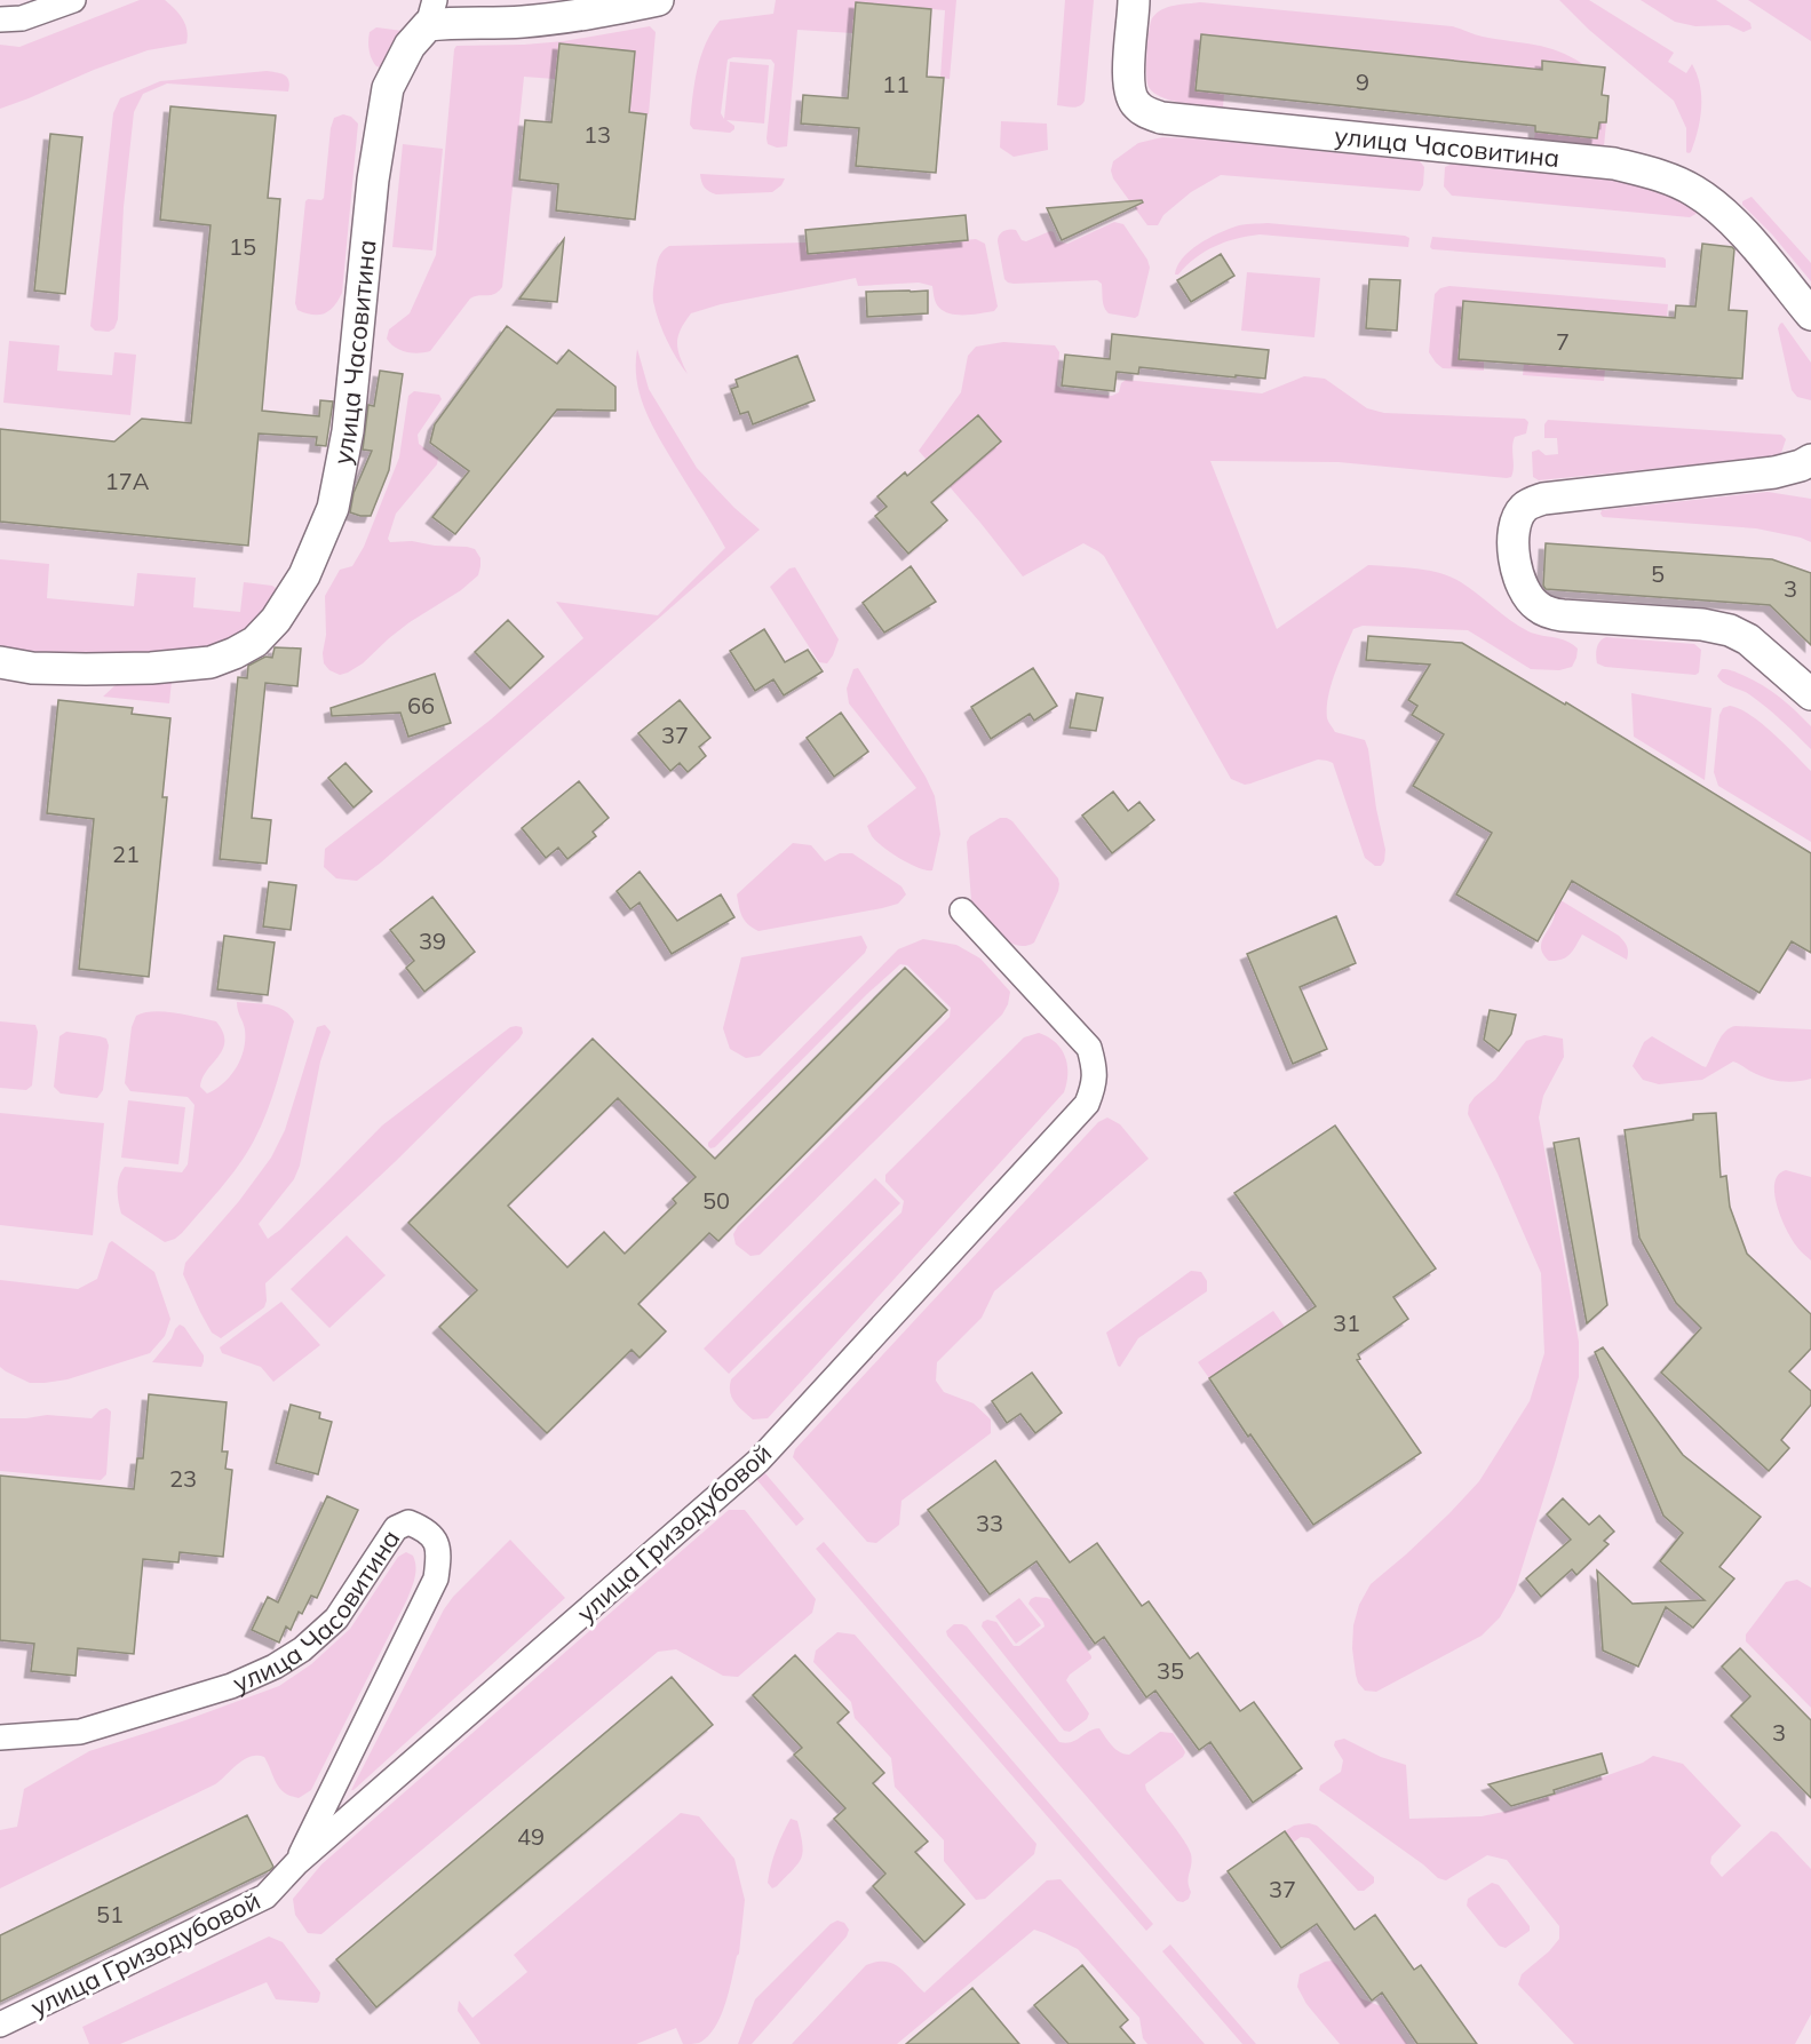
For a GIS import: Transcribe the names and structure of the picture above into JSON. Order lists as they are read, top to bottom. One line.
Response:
{"streets":{"street":["улица Часовитина","улица Гризодубовой"]},"crossings":[["улица Часовитина","улица Гризодубовой"]],"house_numbers":["9","11","13","15","7","17А","5","3","66","37","21","39","50","31","23","33","35","3","49","37","51"]}
